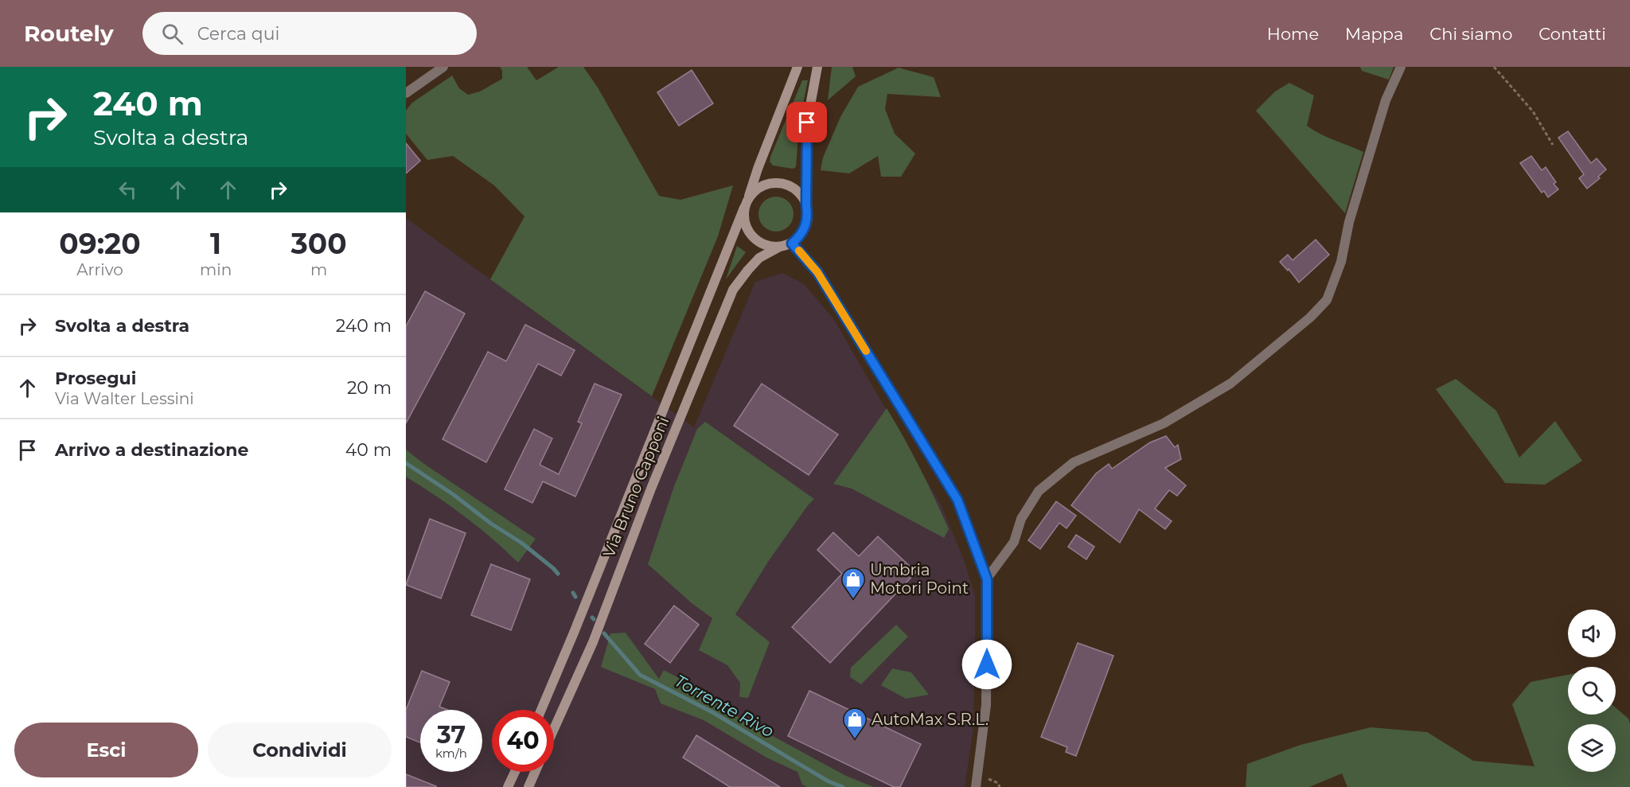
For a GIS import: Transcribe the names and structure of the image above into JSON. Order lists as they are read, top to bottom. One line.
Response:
{"streets":{"main road":["Via Bruno Capponi"]},"water":["Torrente Rivo"],"places":{"shop":["Umbria Motori Point","AutoMax S.R.L."]},"page":{"header":"Routely","search":"Cerca qui","nav":["Home","Mappa","Chi siamo","Contatti"],"turn":["240 m","Svolta a destra"],"eta":["09:20","Arrivo","1","min","300","m"],"list":[{"name":"Svolta a destra","value":"240 m"},{"name":"Prosegui","note":"Via Walter Lessini","value":"20 m"},{"name":"Arrivo a destinazione","value":"40 m"}],"speed":"37 km/h","limit":"40","buttons":["Esci","Condividi"]}}
